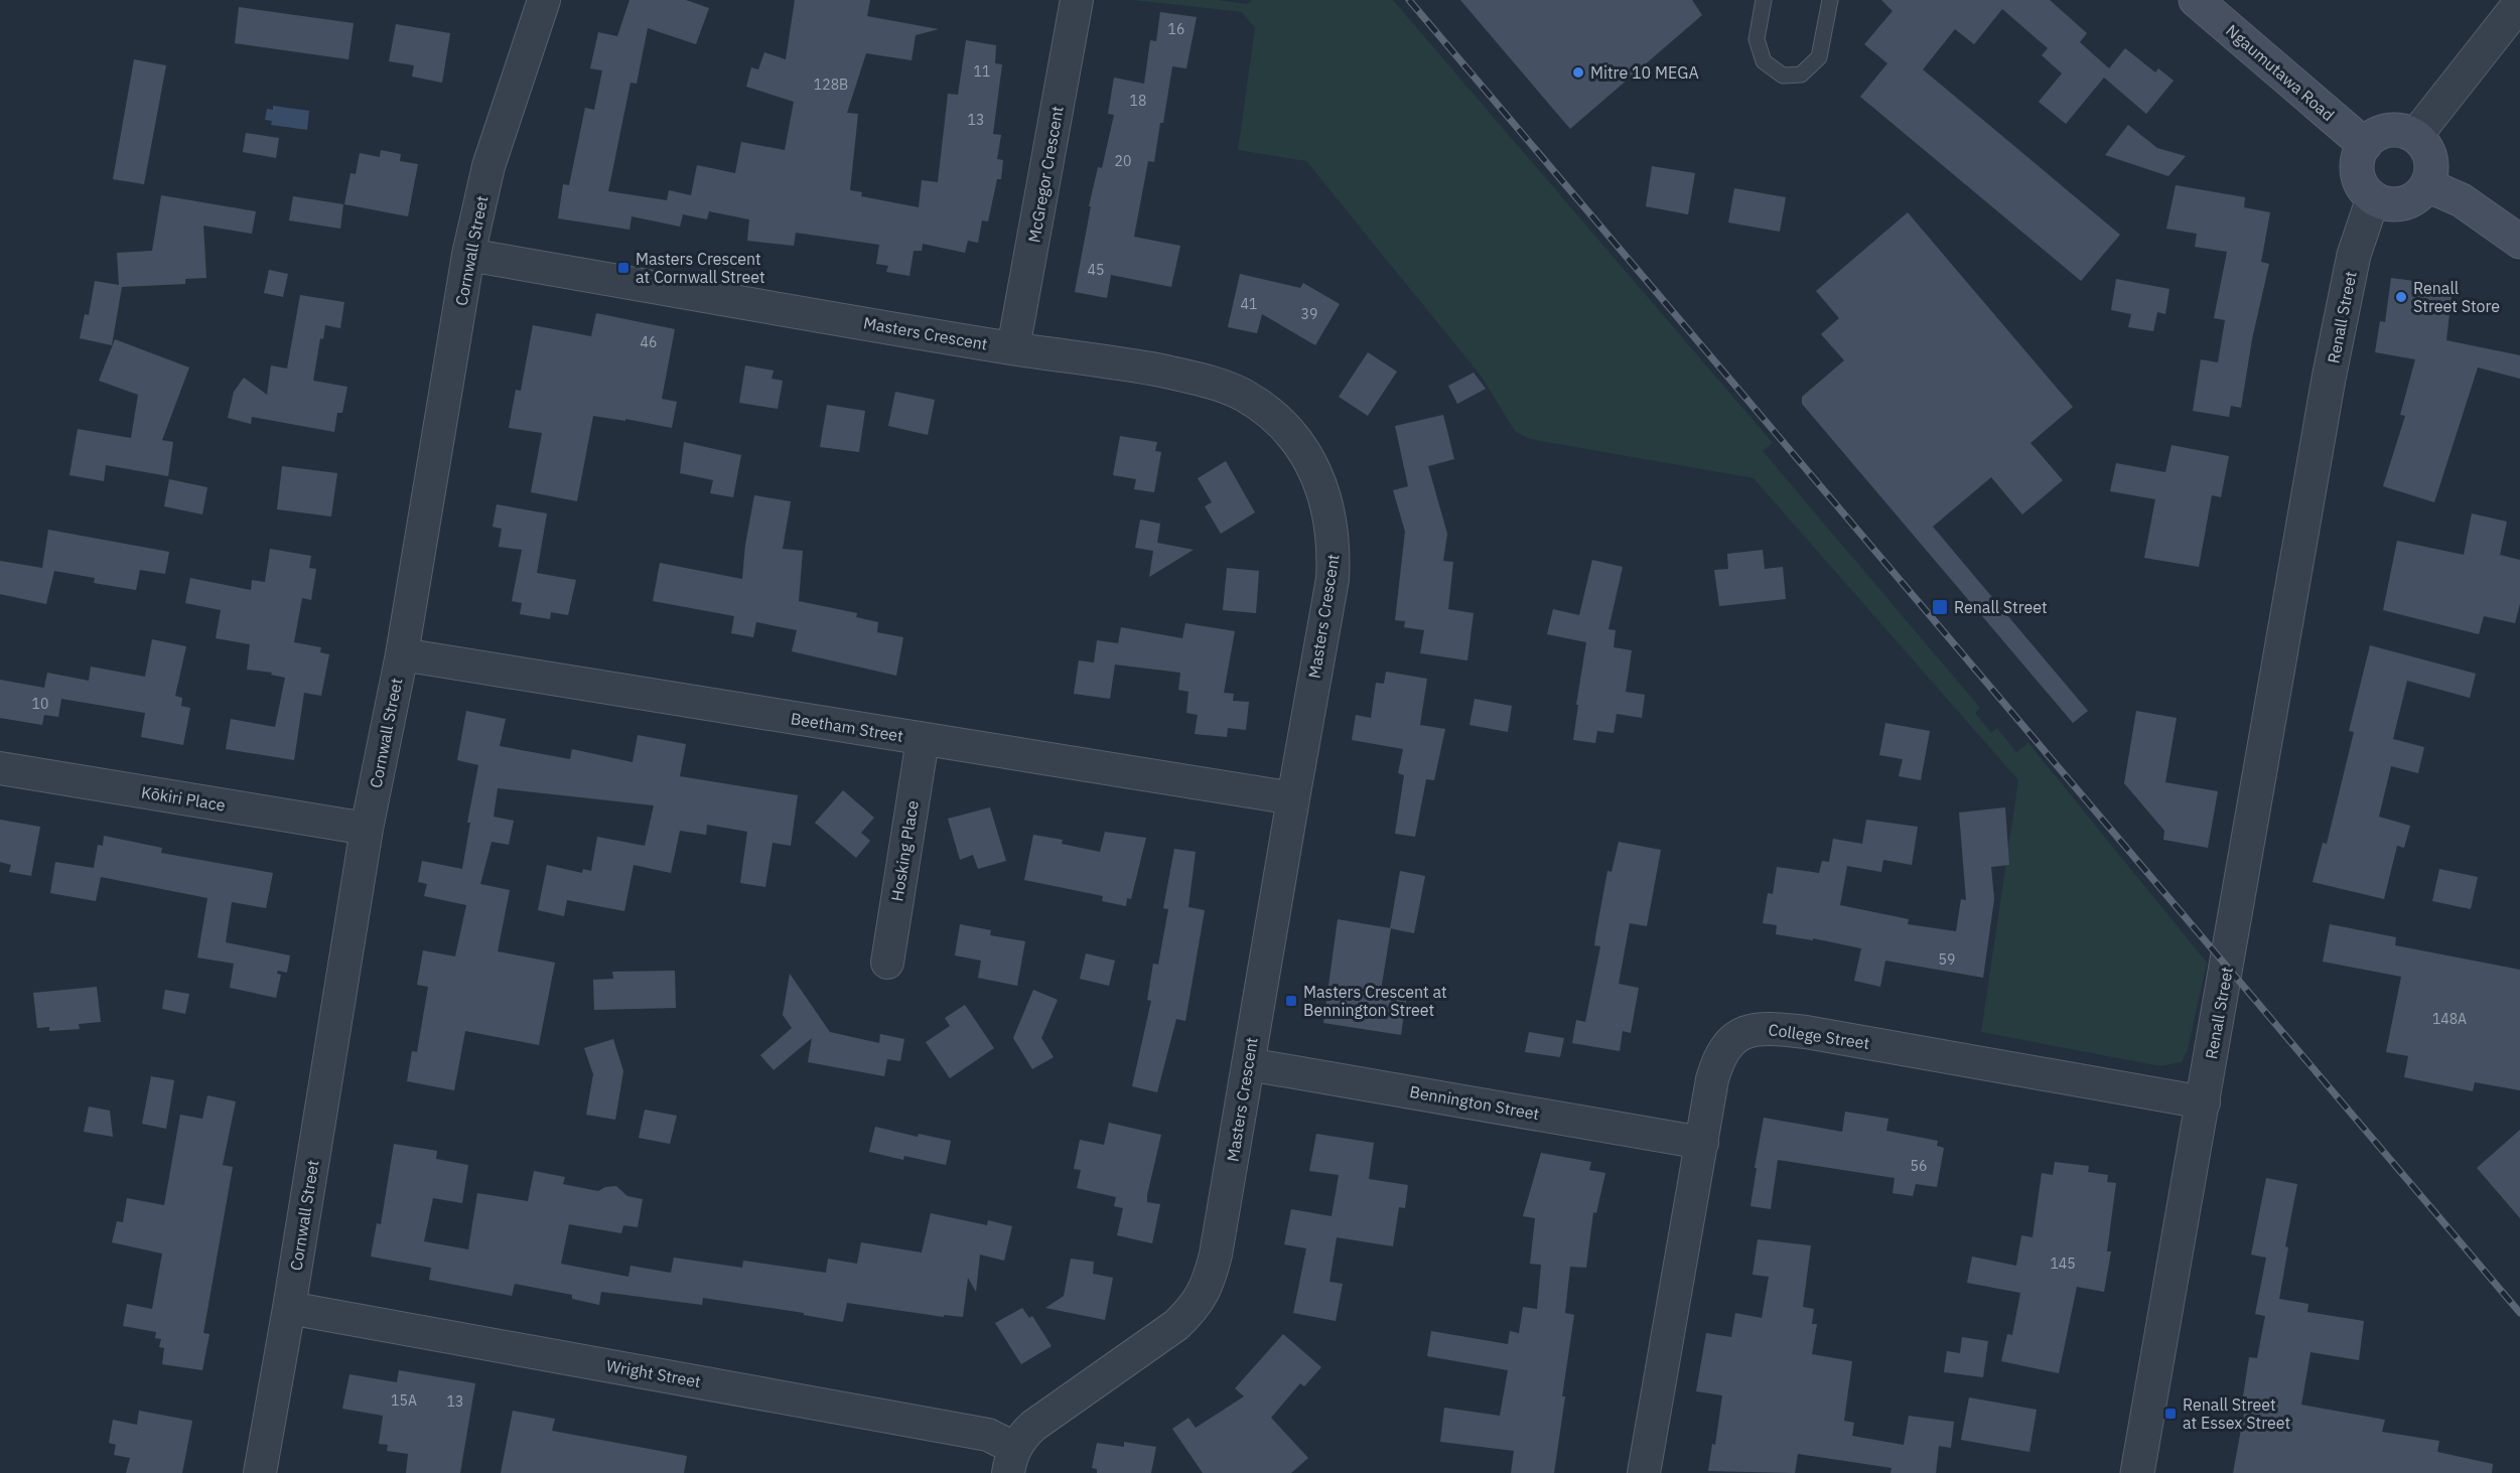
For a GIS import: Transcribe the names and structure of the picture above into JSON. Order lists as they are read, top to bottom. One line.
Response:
{"streets":{"main road":["Ngaumutawa Road"],"street":["McGregor Crescent","Cornwall Street","Renall Street","Masters Crescent","Beetham Street","Kōkiri Place","Hosking Place","College Street","Bennington Street","Wright Street"]},"crossings":[["Ngaumutawa Road","Renall Street"],["McGregor Crescent","Masters Crescent"],["Cornwall Street","Masters Crescent"],["Cornwall Street","Beetham Street"],["Cornwall Street","Kōkiri Place"],["Cornwall Street","Wright Street"],["Renall Street","College Street"],["Masters Crescent","Beetham Street"],["Masters Crescent","Bennington Street"],["Masters Crescent","Wright Street"],["Beetham Street","Hosking Place"],["College Street","Bennington Street"]],"places":{"other":["Mitre 10 MEGA","Renall Street Store"],"transit":["Masters Crescent at Cornwall Street","Renall Street","Masters Crescent at Bennington Street","Renall Street at Essex Street"]},"house_numbers":["16","11","128B","18","13","20","45","41","39","46","10","59","148A","56","145","15A","13"]}
